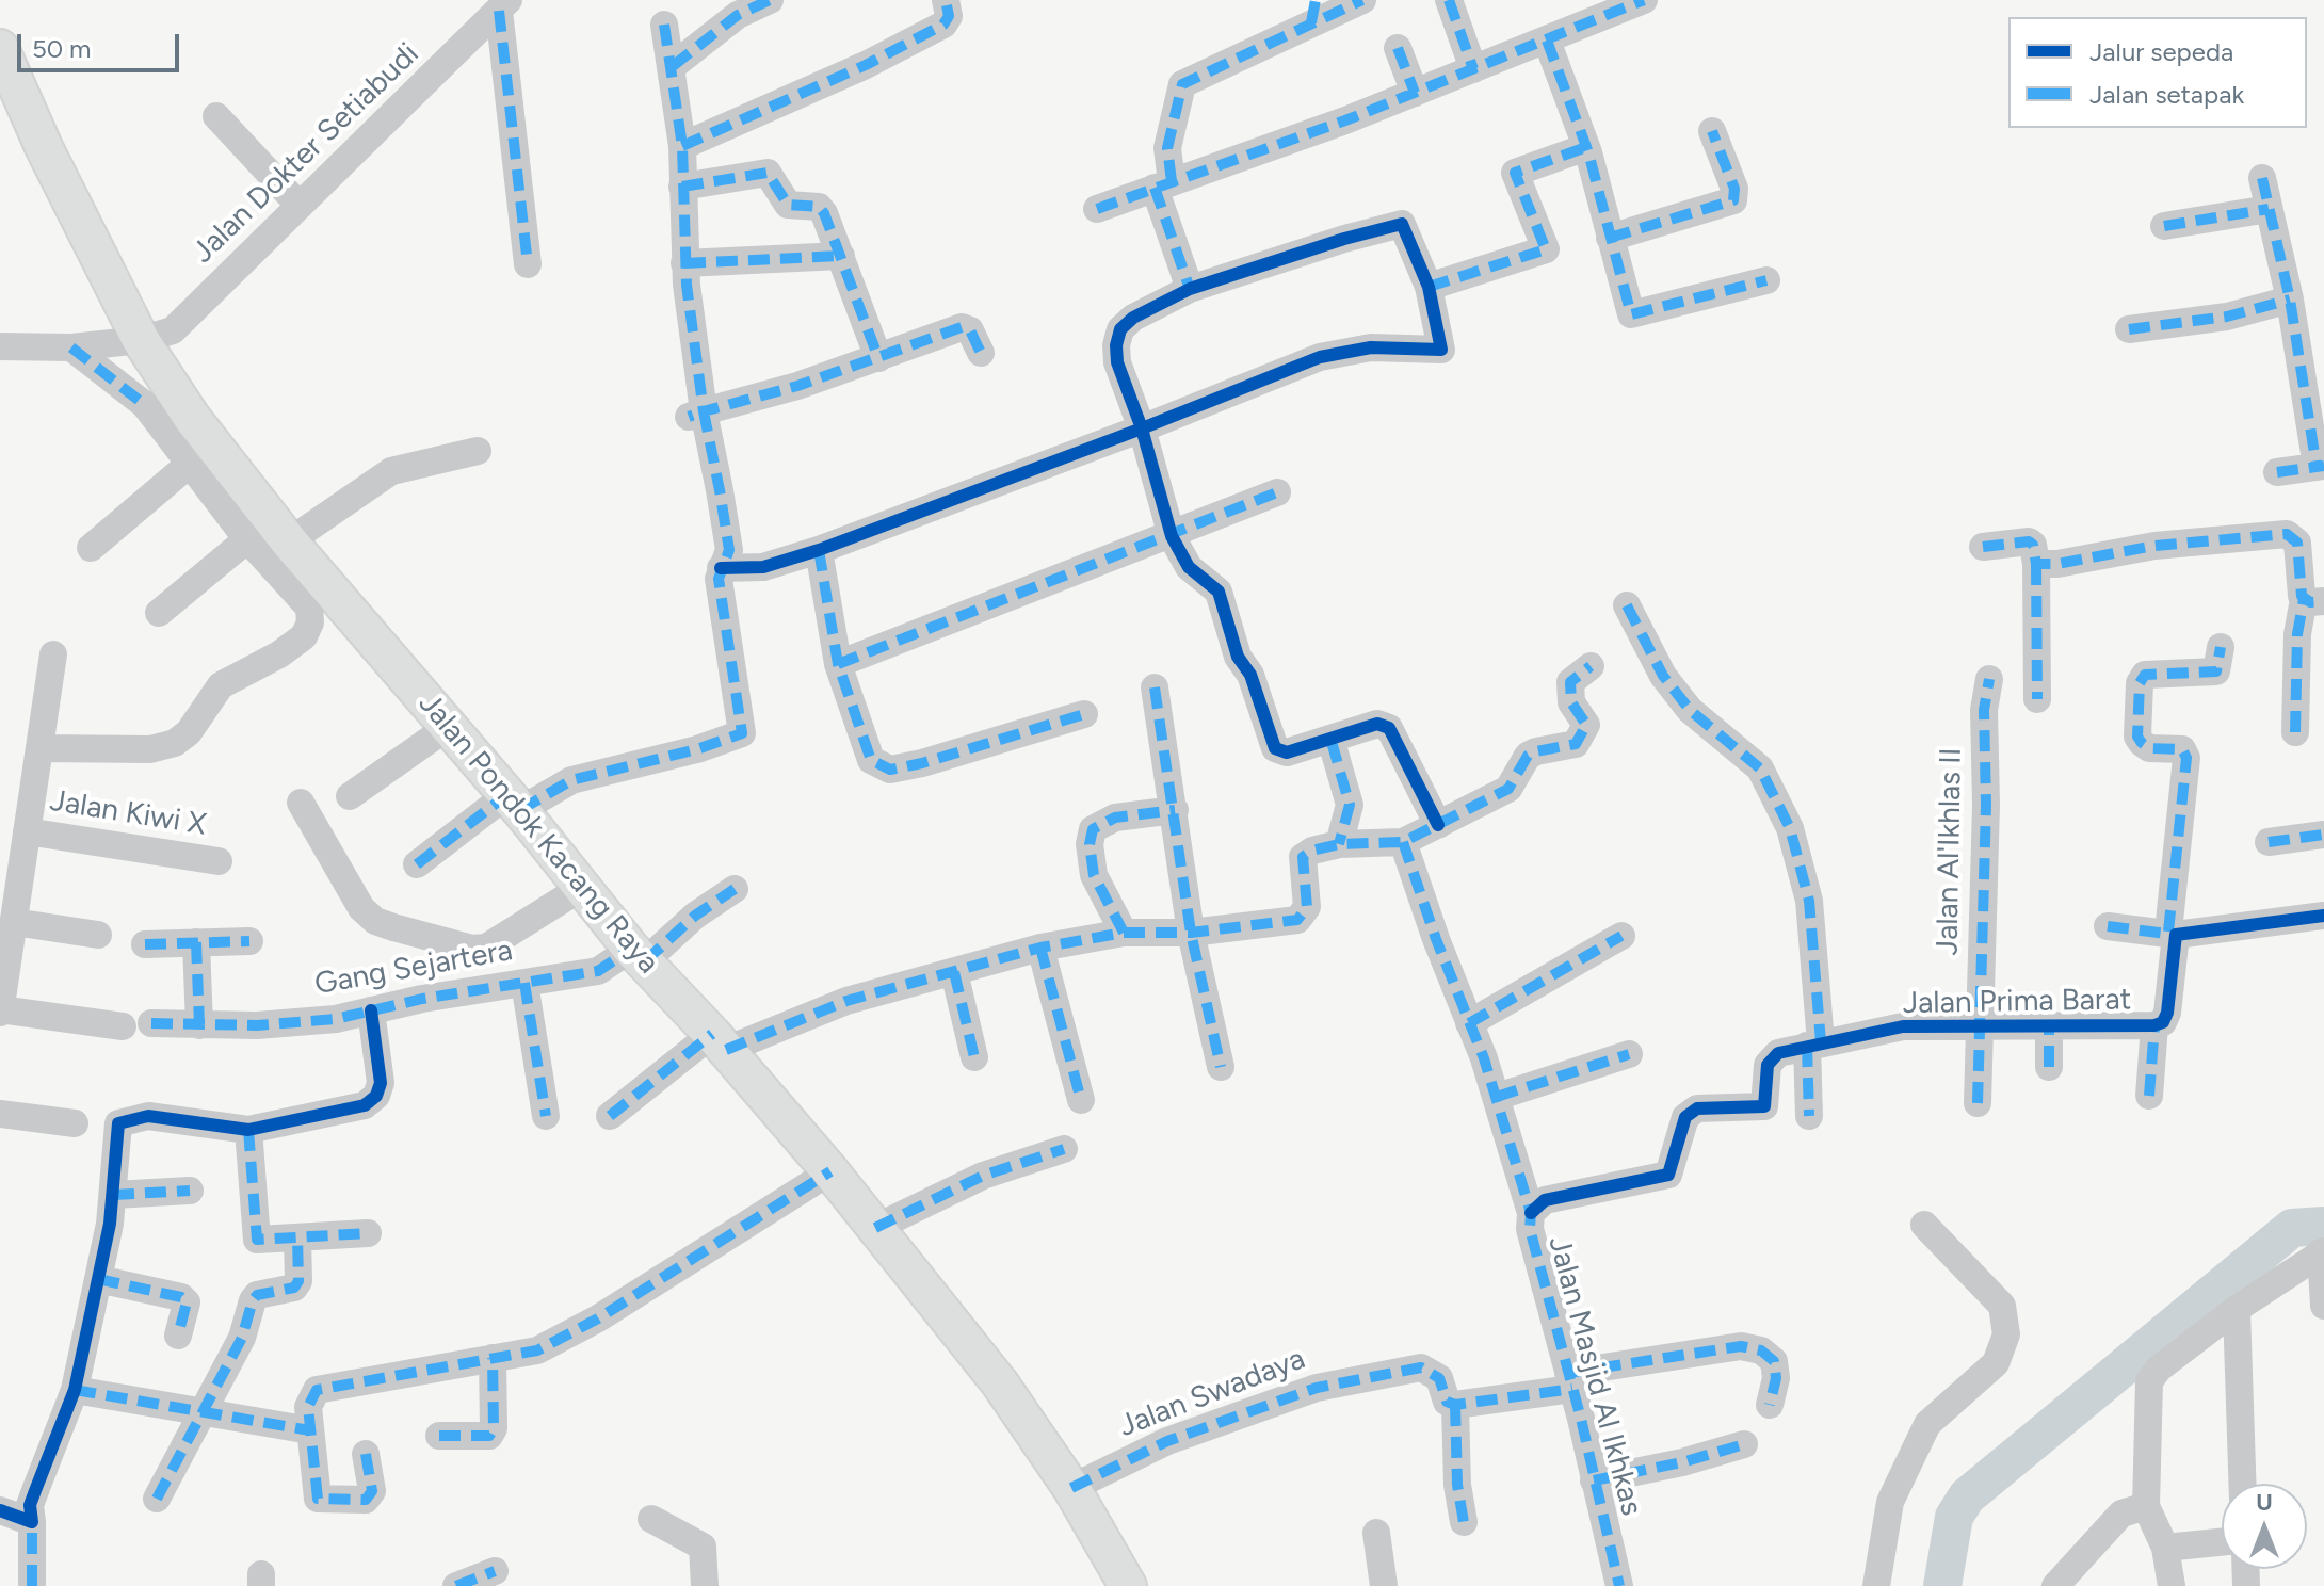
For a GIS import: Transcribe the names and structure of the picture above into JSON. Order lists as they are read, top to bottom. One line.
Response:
{"streets":{"main road":["Jalan Pondok Kacang Raya"],"street":["Jalan Dokter Setiabudi","Jalan Kiwi X","Jalan Al'Ikhlas II","Gang Sejartera","Jalan Prima Barat","Jalan Masjid Al Ikhkas","Jalan Swadaya"]},"crossings":[["Jalan Dokter Setiabudi","Jalan Pondok Kacang Raya"],["Jalan Pondok Kacang Raya","Gang Sejartera"],["Jalan Pondok Kacang Raya","Jalan Swadaya"],["Jalan Al'Ikhlas II","Jalan Prima Barat"],["Jalan Prima Barat","Jalan Masjid Al Ikhkas"]],"legend":["Jalur sepeda","Jalan setapak"],"scale_bar":"50 m","north":"top"}
